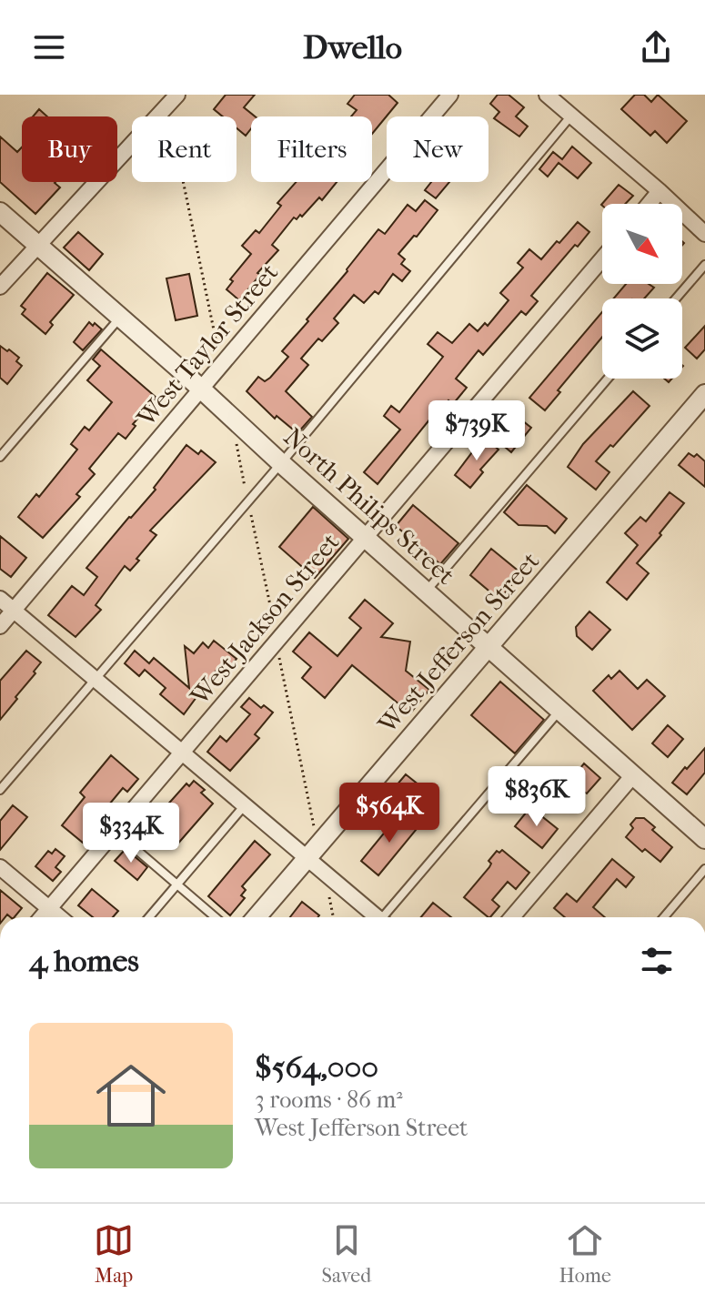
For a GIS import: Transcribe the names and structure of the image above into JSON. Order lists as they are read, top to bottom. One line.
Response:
{"streets":{"street":["West Taylor Street","North Philips Street","West Jackson Street","West Jefferson Street"]},"crossings":[["West Taylor Street","North Philips Street"],["North Philips Street","West Jackson Street"],["North Philips Street","West Jefferson Street"]],"north":"bottom right","page":{"header":"Dwello","chip":["Buy","Rent","Filters","New"],"price":["$739K","$836K","$564K","$334K"],"heading":"4 homes","list":[{"name":"$564,000","note":"3 rooms · 86 m² · West Jefferson Street"}],"tabs":["Map","Saved","Home"]}}
